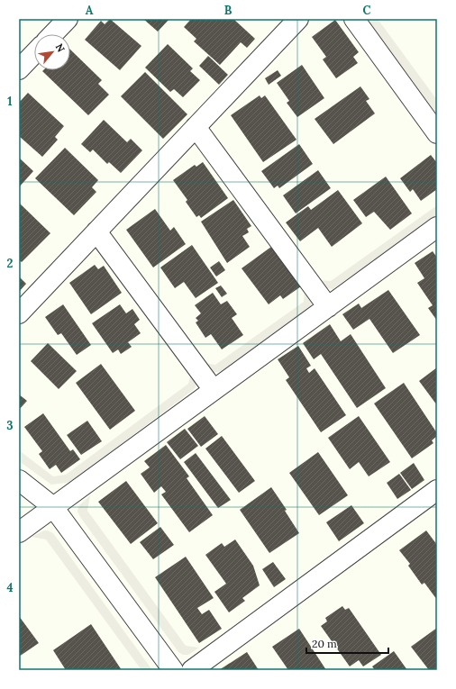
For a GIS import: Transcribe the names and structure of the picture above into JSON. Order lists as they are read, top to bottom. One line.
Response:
{"scale_bar":"20 m","north":"top right","grid":{"columns":["A","B","C"],"rows":["1","2","3","4"]}}
